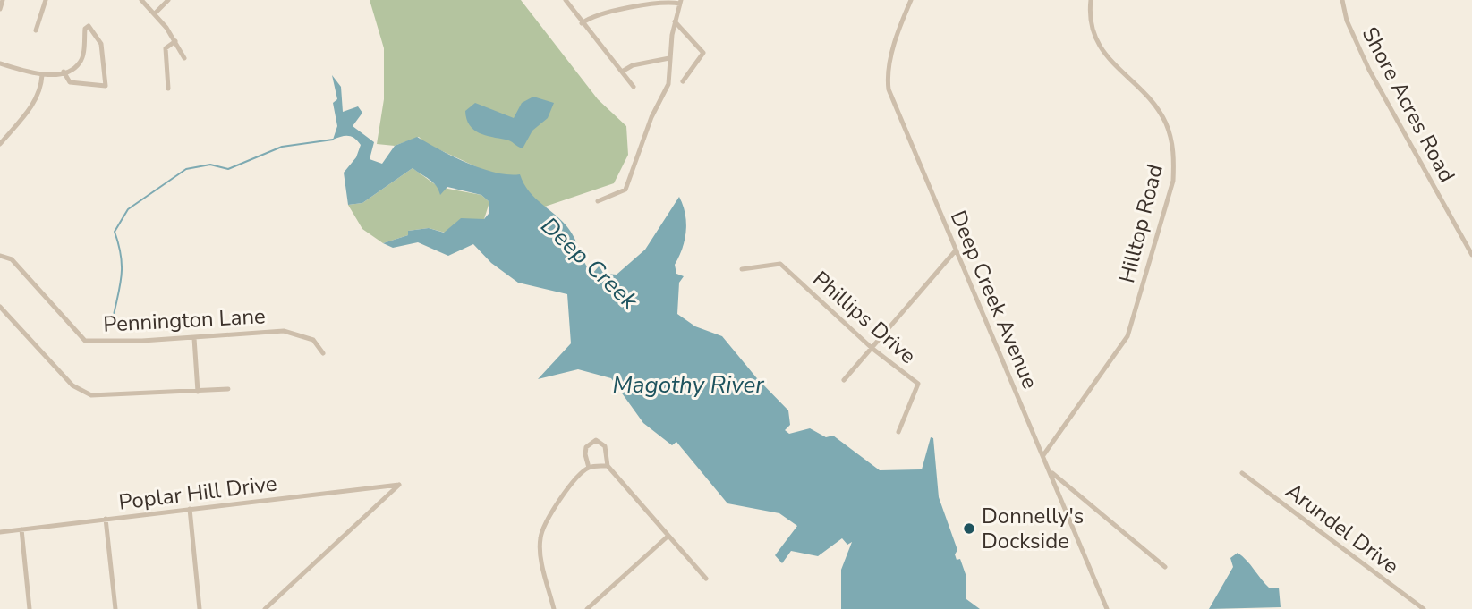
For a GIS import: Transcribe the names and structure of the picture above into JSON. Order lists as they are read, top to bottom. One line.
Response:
{"streets":{"street":["Shore Acres Road","Hilltop Road","Deep Creek Avenue","Phillips Drive","Pennington Lane","Poplar Hill Drive","Arundel Drive"]},"crossings":[["Hilltop Road","Deep Creek Avenue"]],"water":["Deep Creek","Magothy River"],"places":["Donnelly's Dockside"]}
